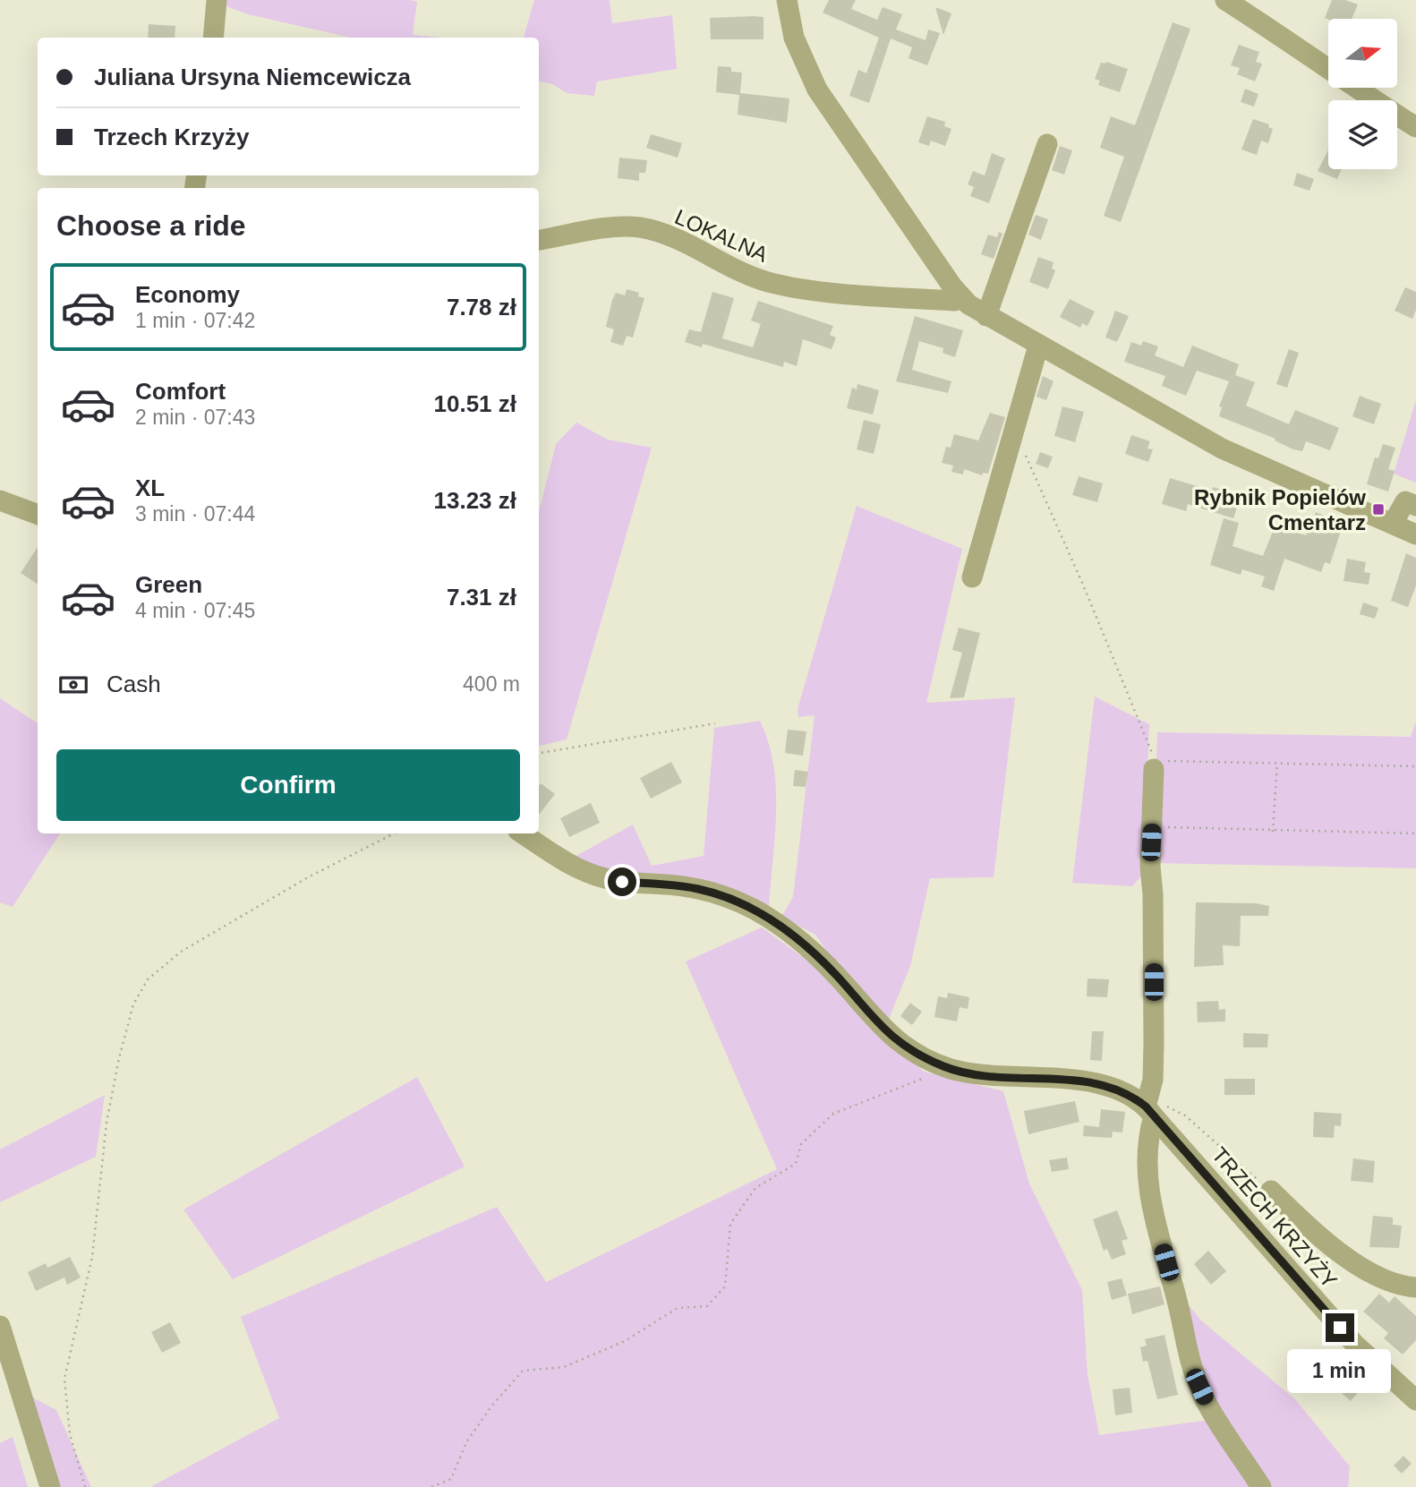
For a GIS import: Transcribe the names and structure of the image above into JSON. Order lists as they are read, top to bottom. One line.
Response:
{"streets":{"street":["LOKALNA","TRZECH KRZYŻY"]},"places":{"transit":["Rybnik Popielów Cmentarz"]},"north":"right","page":{"banner":["Juliana Ursyna Niemcewicza","Trzech Krzyży"],"heading":"Choose a ride","list":[{"name":"Economy","note":"1 min · 07:42","value":"7.78 zł"},{"name":"Comfort","note":"2 min · 07:43","value":"10.51 zł"},{"name":"XL","note":"3 min · 07:44","value":"13.23 zł"},{"name":"Green","note":"4 min · 07:45","value":"7.31 zł"}],"pay":["Cash","400 m"],"buttons":"Confirm","bubble":"1 min"}}
